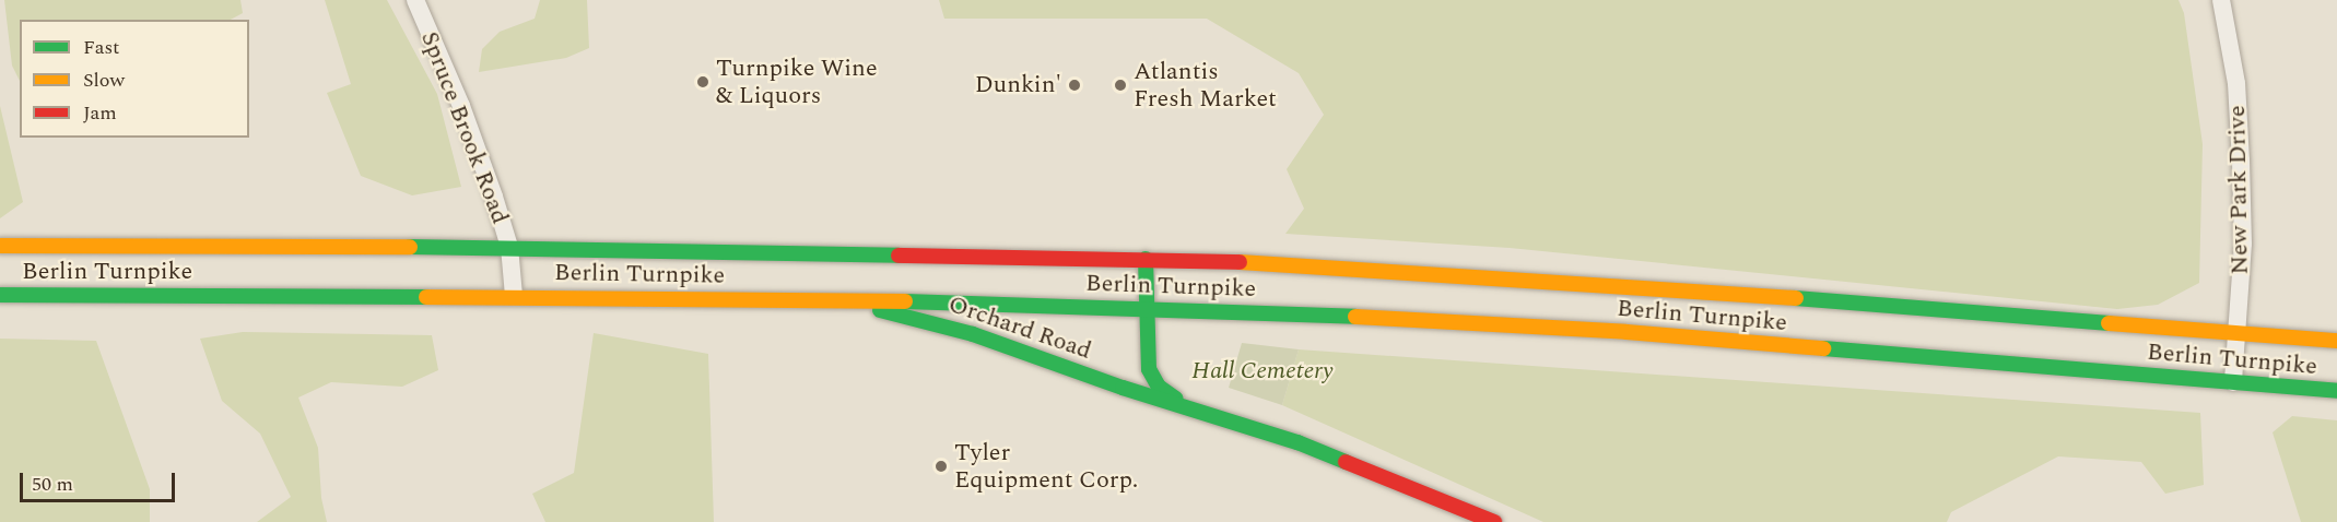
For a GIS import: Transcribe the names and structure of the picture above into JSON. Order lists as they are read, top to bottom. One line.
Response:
{"streets":{"main road":["Berlin Turnpike","Orchard Road"],"street":["Spruce Brook Road","New Park Drive"]},"crossings":[["Spruce Brook Road","Berlin Turnpike"],["New Park Drive","Berlin Turnpike"],["Berlin Turnpike","Orchard Road"]],"parks":["Hall Cemetery"],"places":["Turnpike Wine & Liquors","Dunkin'","Atlantis Fresh Market","Tyler Equipment Corp."],"legend":["Fast","Slow","Jam"],"scale_bar":"50 m"}
